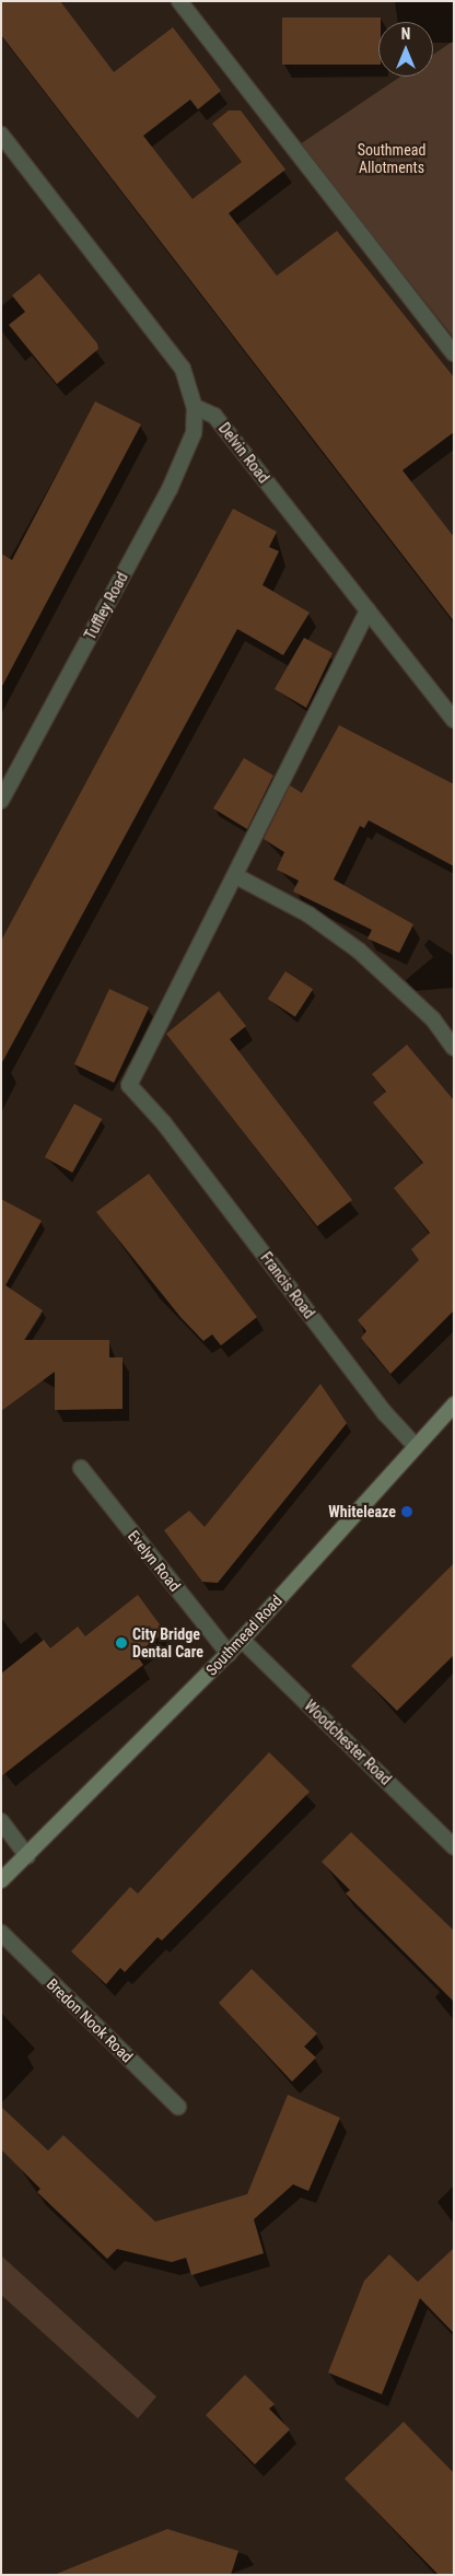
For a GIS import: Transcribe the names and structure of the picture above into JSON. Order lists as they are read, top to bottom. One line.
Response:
{"streets":{"main road":["Southmead Road"],"street":["Delvin Road","Tuffley Road","Francis Road","Evelyn Road","Woodchester Road","Bredon Nook Road"]},"crossings":[["Delvin Road","Tuffley Road"],["Francis Road","Southmead Road"],["Evelyn Road","Southmead Road"],["Southmead Road","Woodchester Road"]],"parks":["Southmead Allotments"],"places":["Whiteleaze","City Bridge Dental Care"],"north":"top"}
